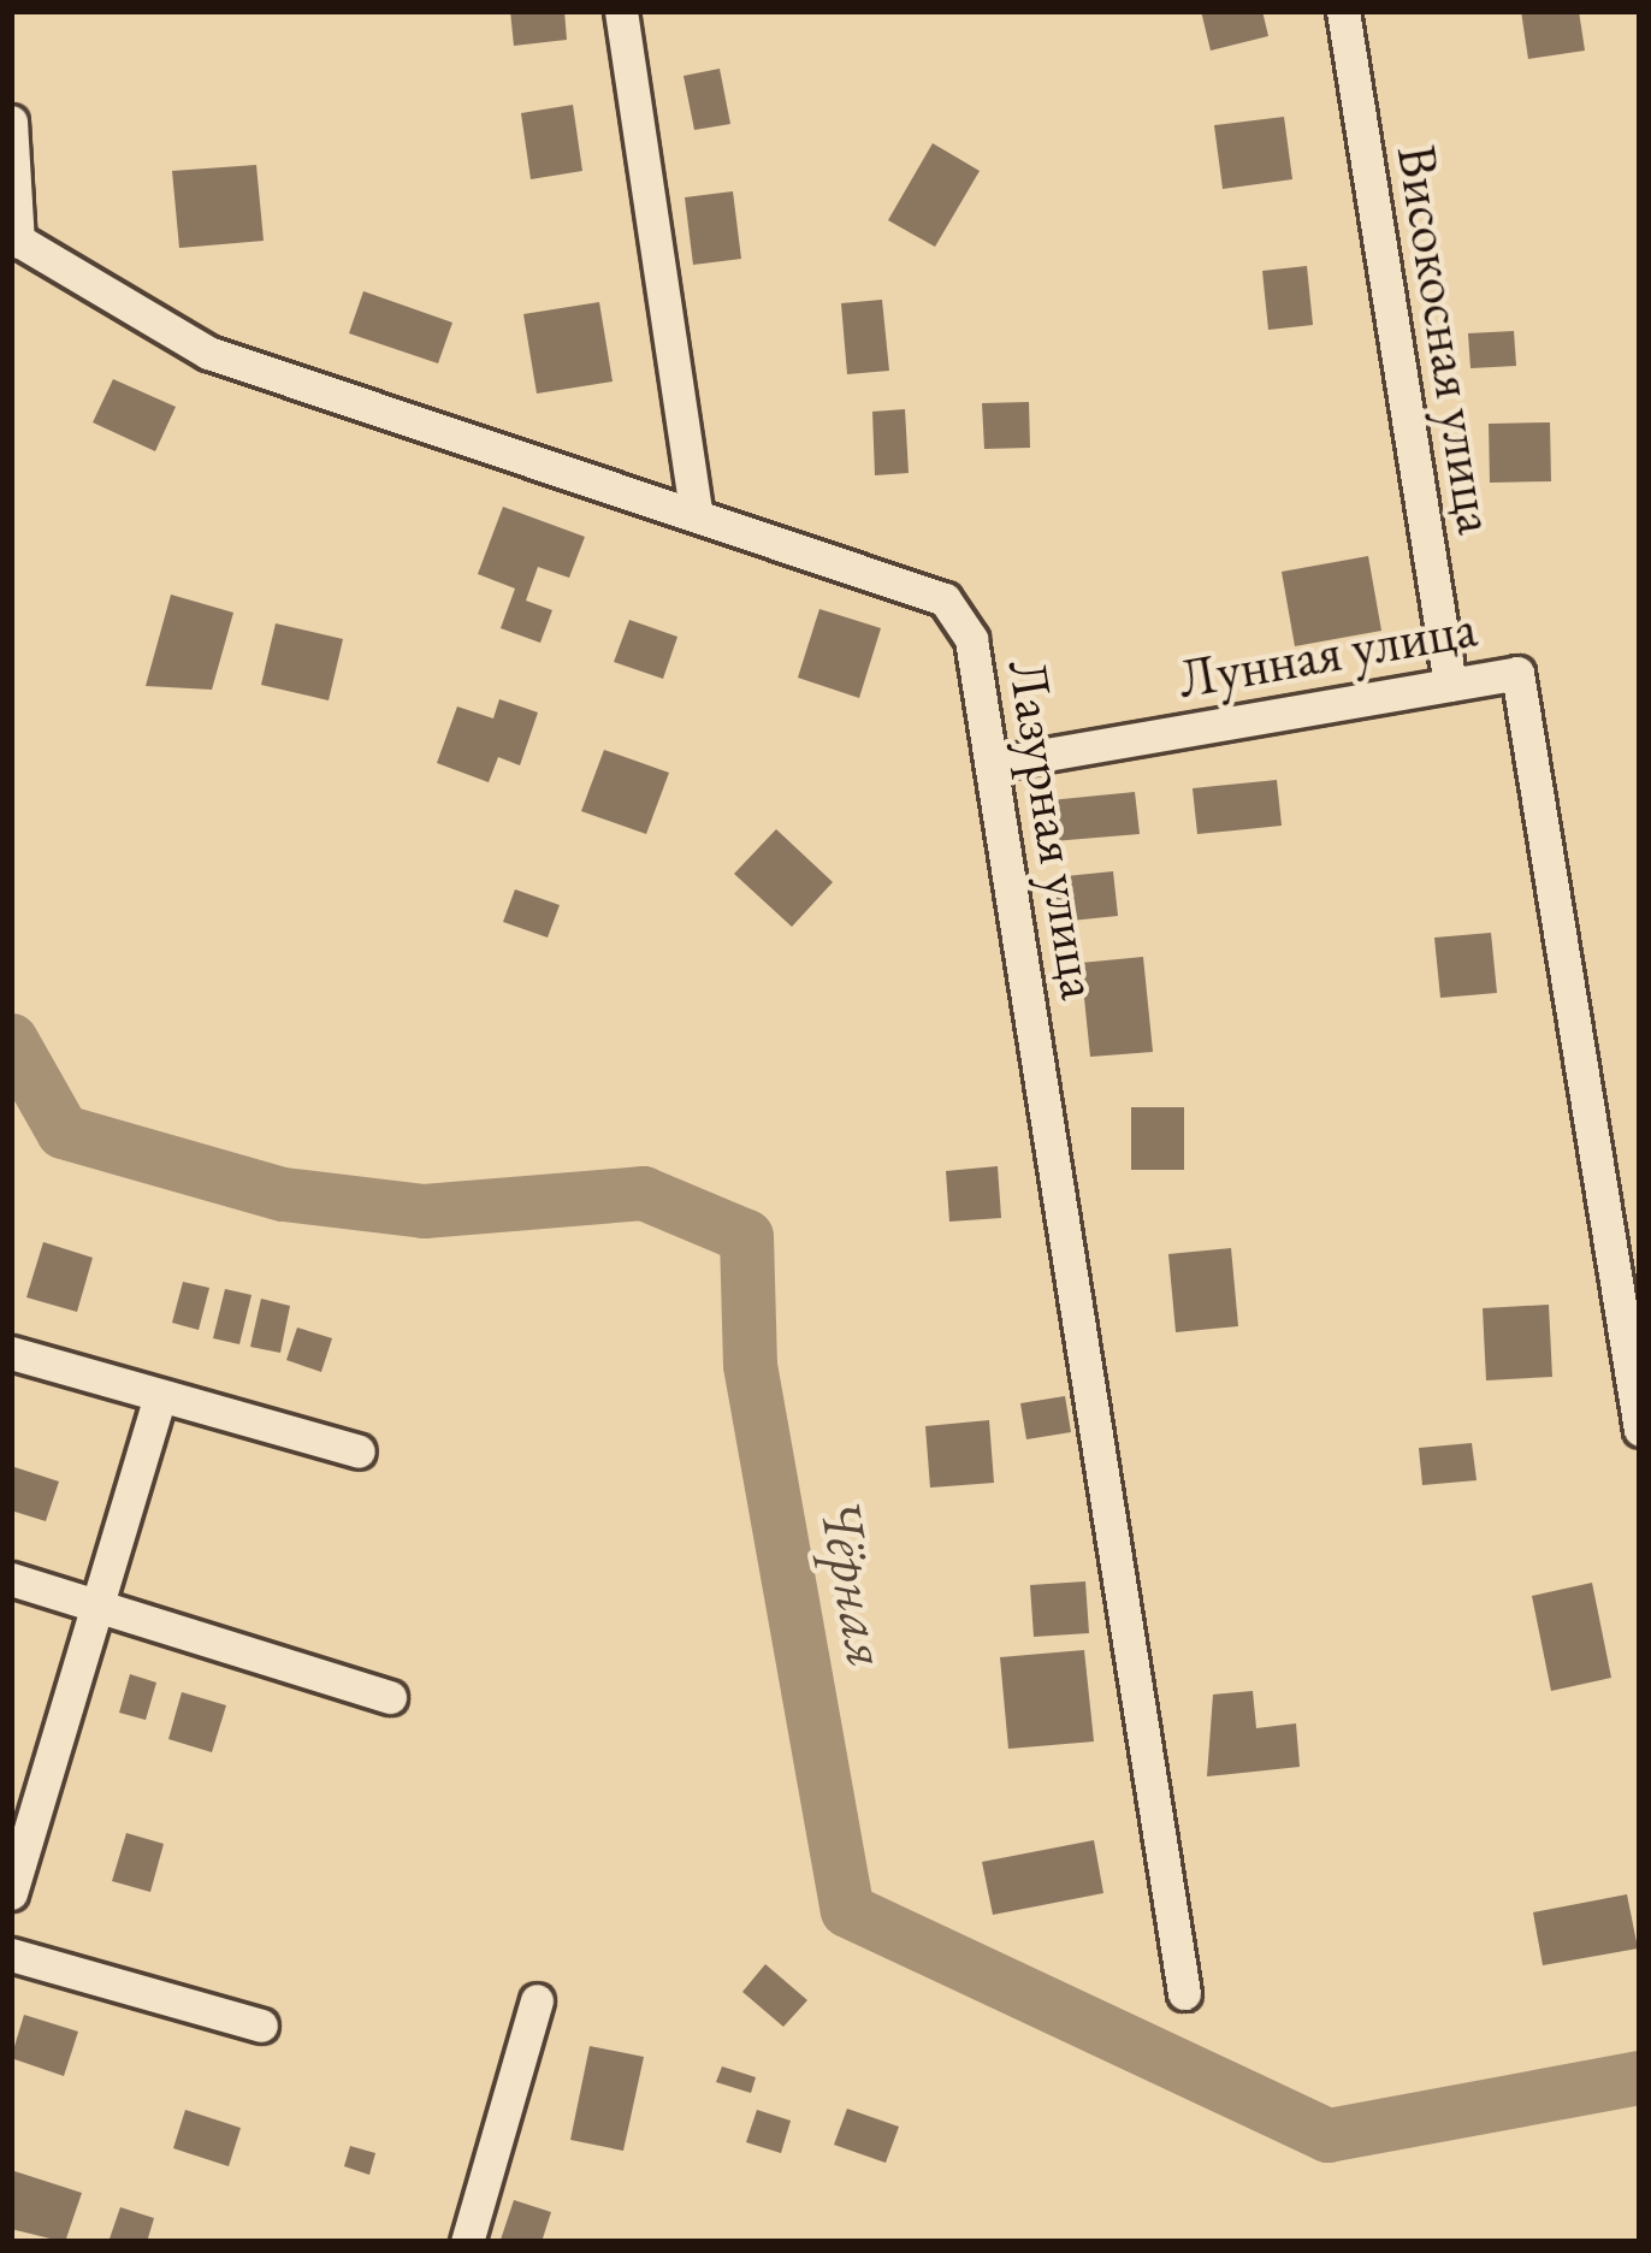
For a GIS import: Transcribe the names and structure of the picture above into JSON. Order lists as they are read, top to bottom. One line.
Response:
{"streets":{"street":["Високосная улица","Лунная улица","Лазурная улица"]},"crossings":[["Високосная улица","Лунная улица"],["Лунная улица","Лазурная улица"]],"water":["Чёрная"]}
